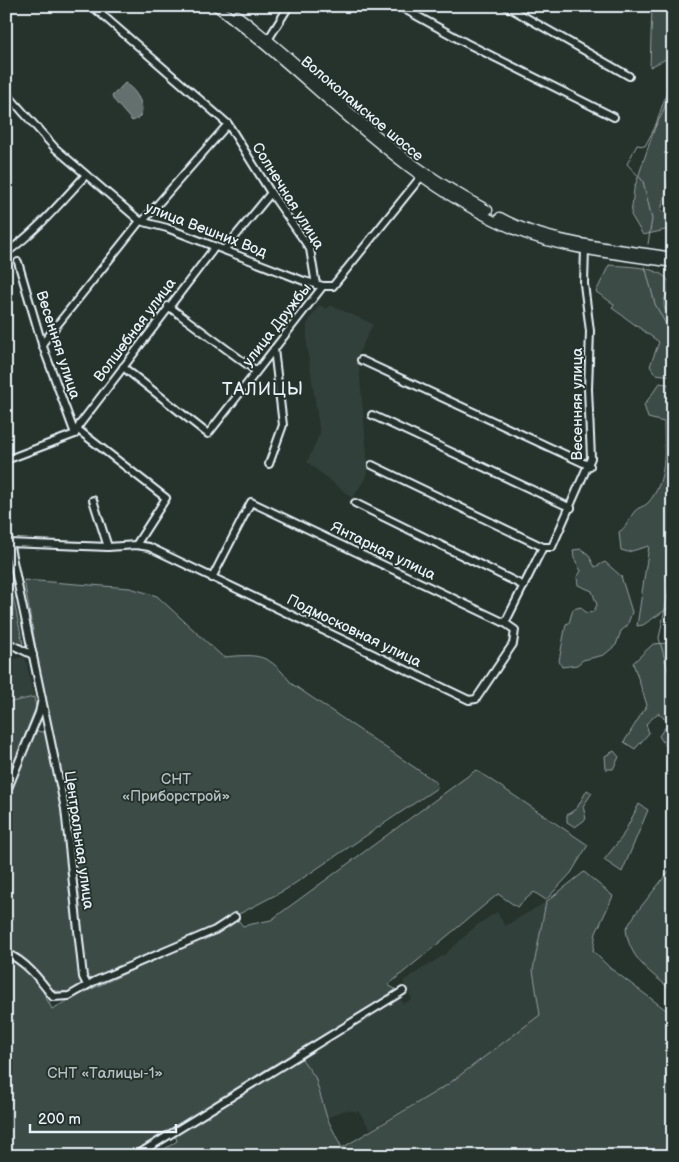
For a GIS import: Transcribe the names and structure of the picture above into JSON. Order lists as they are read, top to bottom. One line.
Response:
{"streets":{"main road":["Волоколамское шоссе"],"street":["Солнечная улица","улица Вешних Вод","улица Дружбы","Волшебная улица","Весенняя улица","Янтарная улица","Подмосковная улица","Центральная улица"]},"crossings":[["Волоколамское шоссе","улица Дружбы"],["Волоколамское шоссе","Весенняя улица"],["Солнечная улица","улица Вешних Вод"],["Солнечная улица","улица Дружбы"],["улица Вешних Вод","улица Дружбы"],["улица Вешних Вод","Волшебная улица"],["улица Дружбы","Волшебная улица"],["Волшебная улица","Весенняя улица"],["Весенняя улица","Янтарная улица"],["Весенняя улица","Подмосковная улица"],["Янтарная улица","Подмосковная улица"]],"districts":["ТАЛИЦЫ"],"parks":["СНТ «Приборстрой»","СНТ «Талицы-1»"],"scale_bar":"200 m"}
